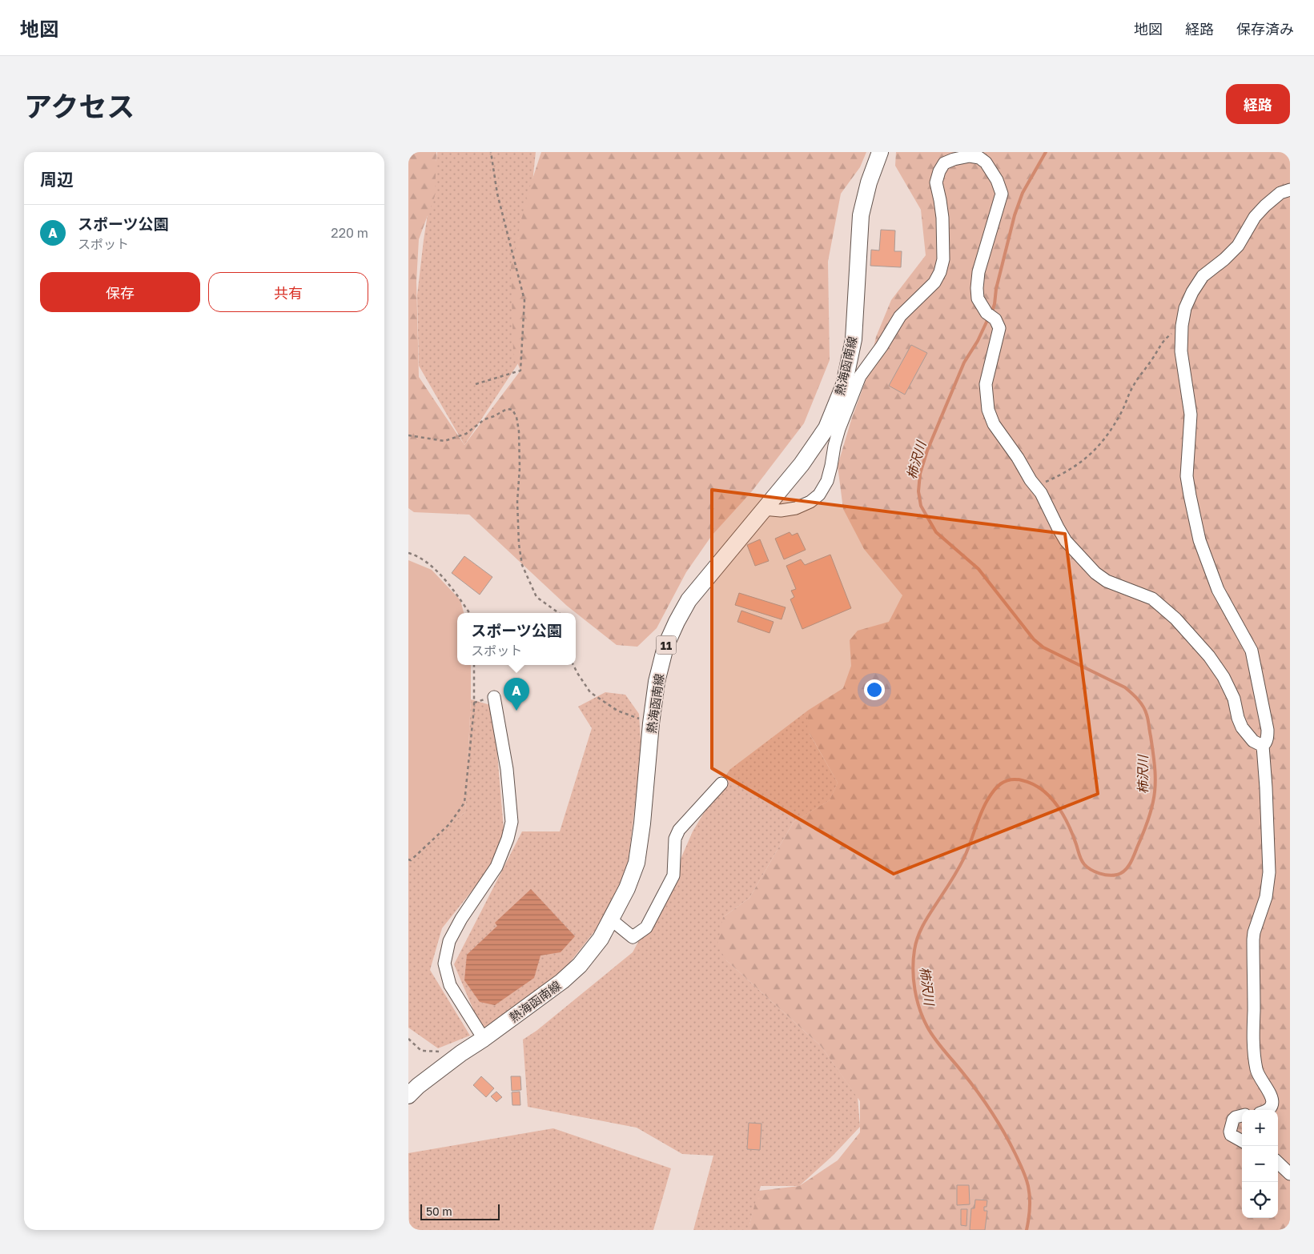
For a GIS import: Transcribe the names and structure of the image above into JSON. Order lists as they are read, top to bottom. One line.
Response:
{"streets":{"main road":["熱海函南線","11"]},"water":["柿沢川"],"scale_bar":"50 m","page":{"header":"地図","nav":["地図","経路","保存済み"],"title":"アクセス","buttons":["経路",["保存","共有"]],"heading":"周辺","list":[{"mark":"A","name":"スポーツ公園","note":"スポット","value":"220 m"}],"popup":["スポーツ公園","スポット"],"pins":"A","map_buttons":["+","−"],"scale":"50 m"}}
